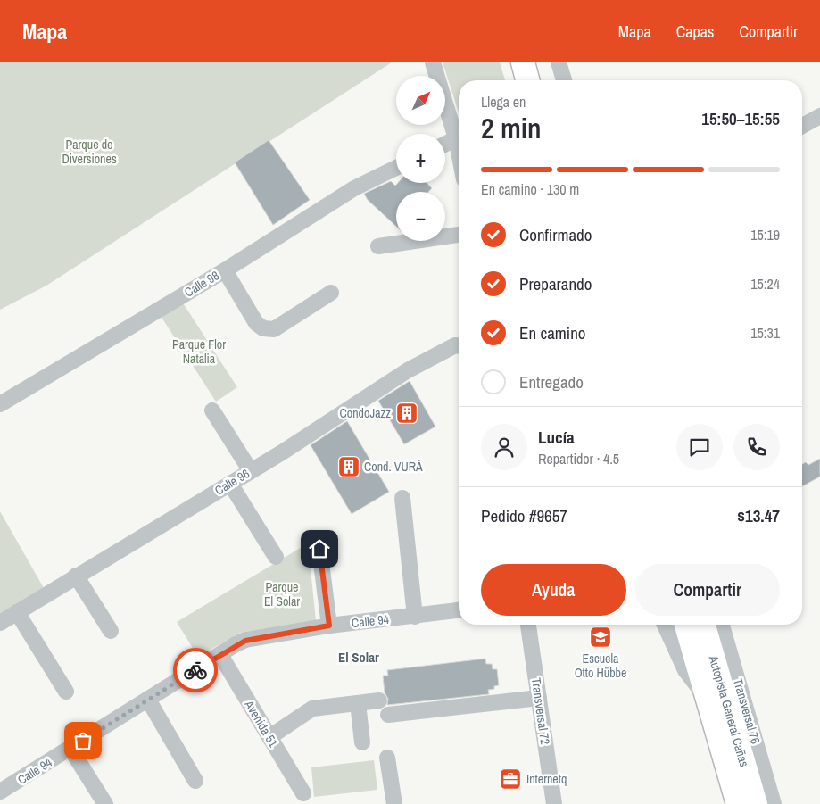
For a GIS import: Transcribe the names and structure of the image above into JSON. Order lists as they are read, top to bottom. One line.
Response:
{"streets":{"highway":["Autopista General Cañas"],"street":["Calle 98","Calle 96","Calle 94","Transversal 72","Transversal 76","Avenida 51"]},"crossings":[["Calle 94","Avenida 51"]],"districts":["El Solar"],"parks":["Parque de Diversiones","Parque Flor Natalia","Parque El Solar"],"places":{"building":["CondoJazz","Cond. VURÁ"],"school or university":["Escuela Otto Hübbe"],"office":["Internetq"]},"north":"top right","page":{"header":"Mapa","nav":["Mapa","Capas","Compartir"],"map_buttons":["+","−"],"heading":["2 min","Llega en","15:50–15:55"],"panel":["Lucía","Repartidor · 4.5","Pedido #9657","$13.47"],"bar":"En camino · 130 m","list":[["Confirmado","15:19"],["Preparando","15:24"],["En camino","15:31"],"Entregado"],"buttons":["Ayuda","Compartir"]}}
